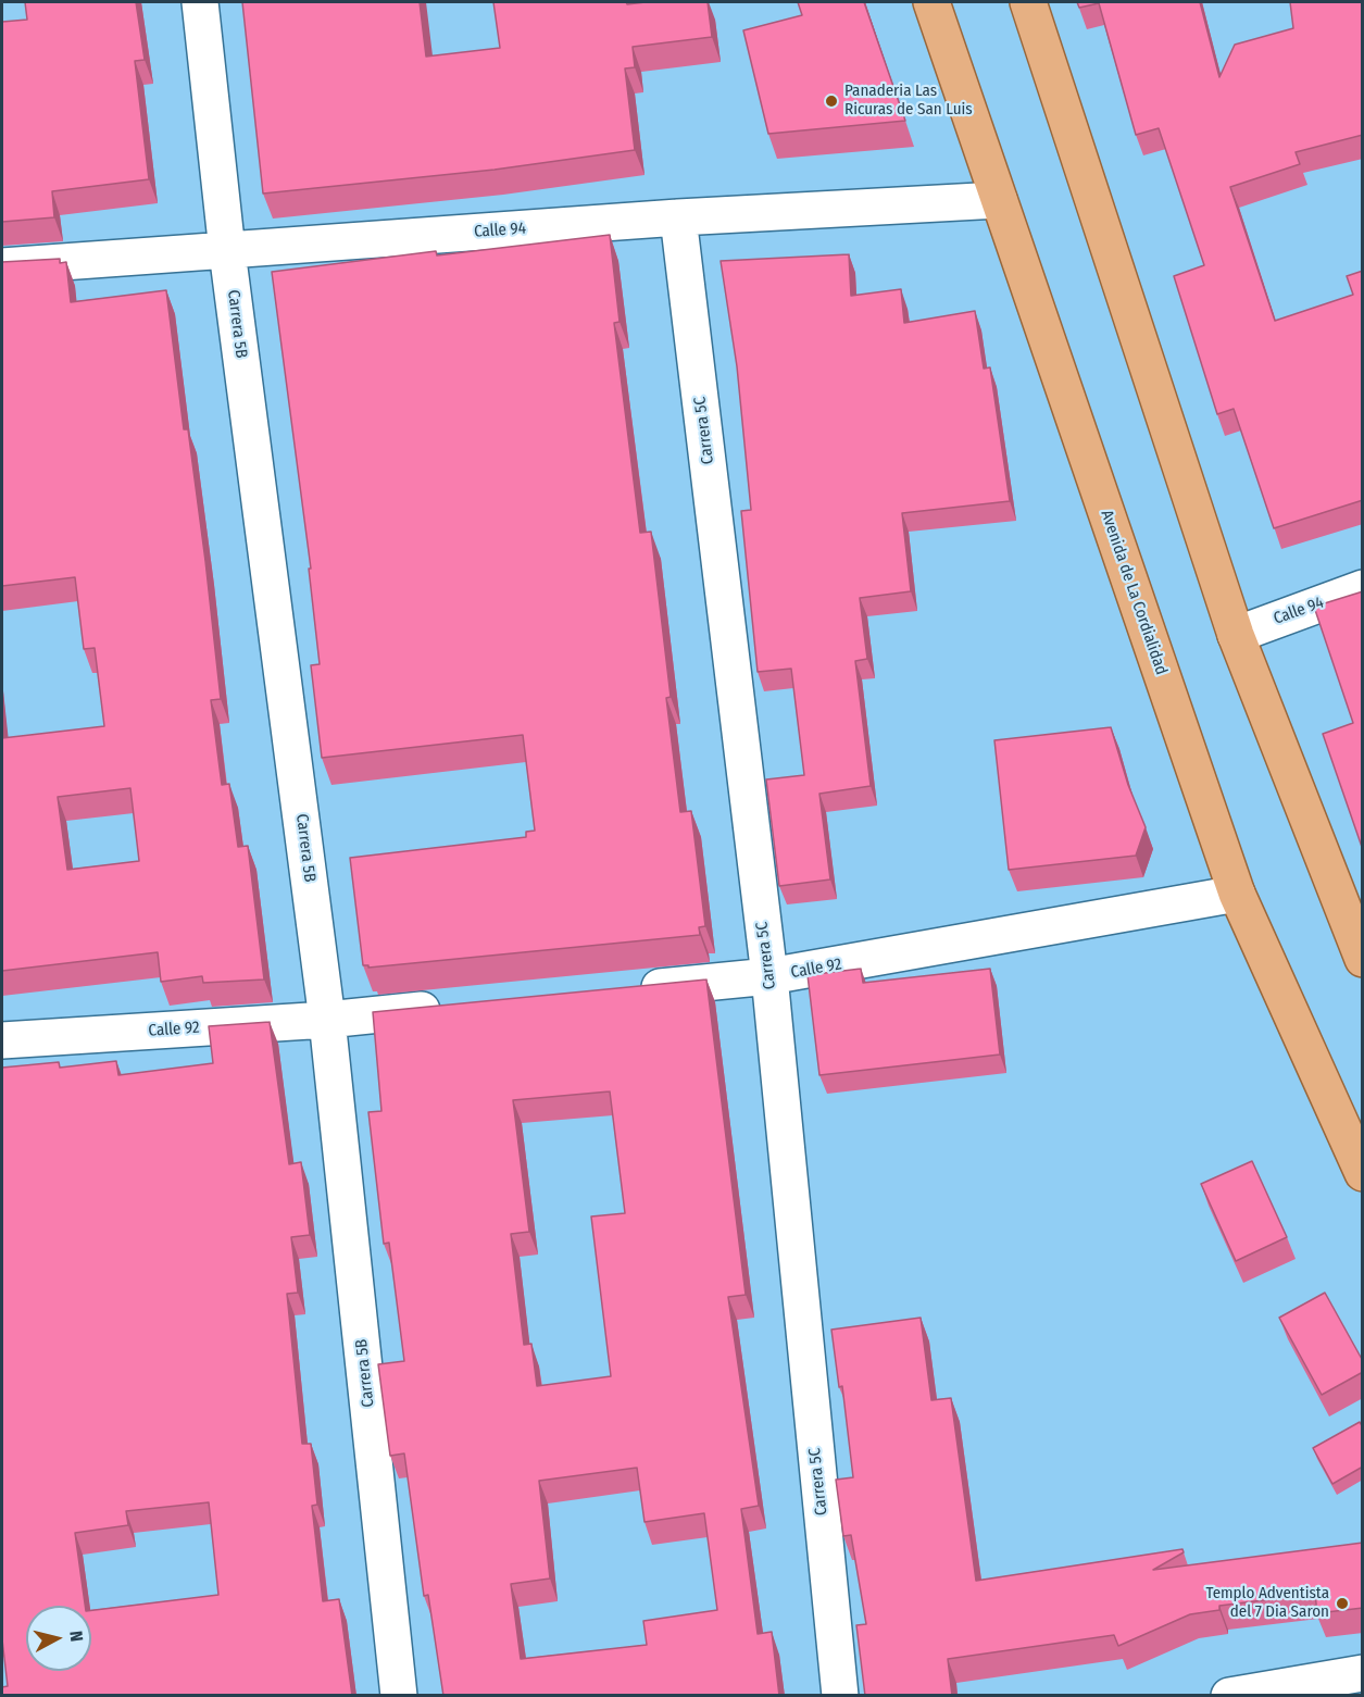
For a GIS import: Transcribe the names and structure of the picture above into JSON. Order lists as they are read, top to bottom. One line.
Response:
{"streets":{"main road":["Avenida de La Cordialidad"],"street":["Calle 94","Carrera 5B","Carrera 5C","Calle 92"]},"crossings":[["Calle 94","Carrera 5B"],["Calle 94","Carrera 5C"],["Calle 94","Avenida de La Cordialidad"],["Carrera 5B","Calle 92"],["Carrera 5C","Calle 92"],["Avenida de La Cordialidad","Calle 92"]],"places":["Panaderia Las Ricuras de San Luis","Templo Adventista del 7 Dia Saron"],"north":"right"}
